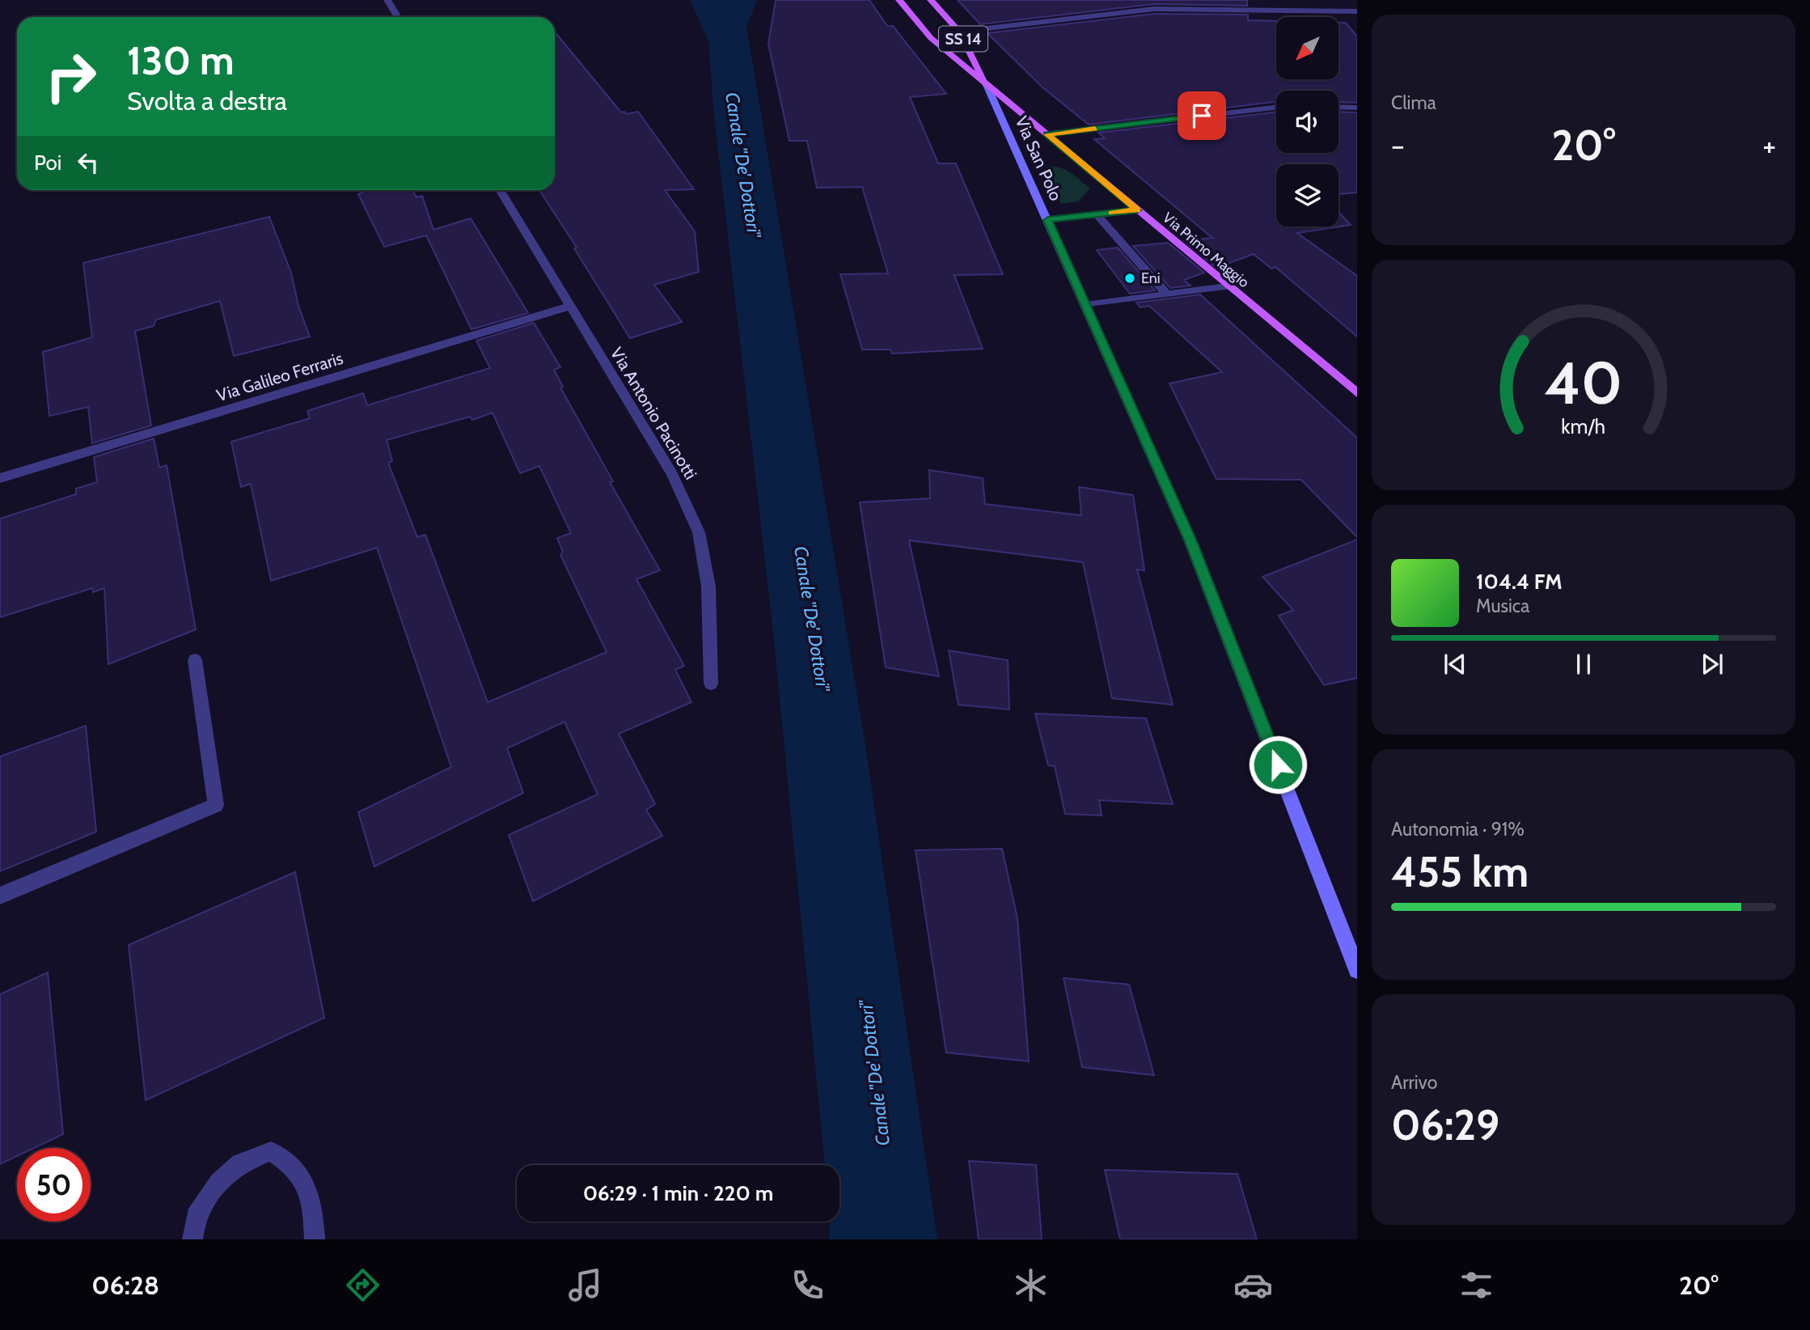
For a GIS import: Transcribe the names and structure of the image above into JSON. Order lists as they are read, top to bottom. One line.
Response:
{"streets":{"main road":["SS 14","Via San Polo","Via Primo Maggio"],"street":["Via Galileo Ferraris","Via Antonio Pacinotti"]},"crossings":[["SS 14","Via San Polo"],["SS 14","Via Primo Maggio"],["Via San Polo","Via Primo Maggio"],["Via Galileo Ferraris","Via Antonio Pacinotti"]],"water":["Canale \"De' Dottori\""],"places":["Eni"],"north":"bottom left","page":{"tile":["Clima",["Autonomia · 91%","455 km"],["Arrivo","06:29"]],"turn":["130 m","Svolta a destra"],"heat":["−","20°","+"],"then":"Poi","song":["104.4 FM","Musica"],"limit":"50","trip":"06:29 · 1 min · 220 m","tabs":["06:28","20°"],"gauge":["40","km/h"]}}
